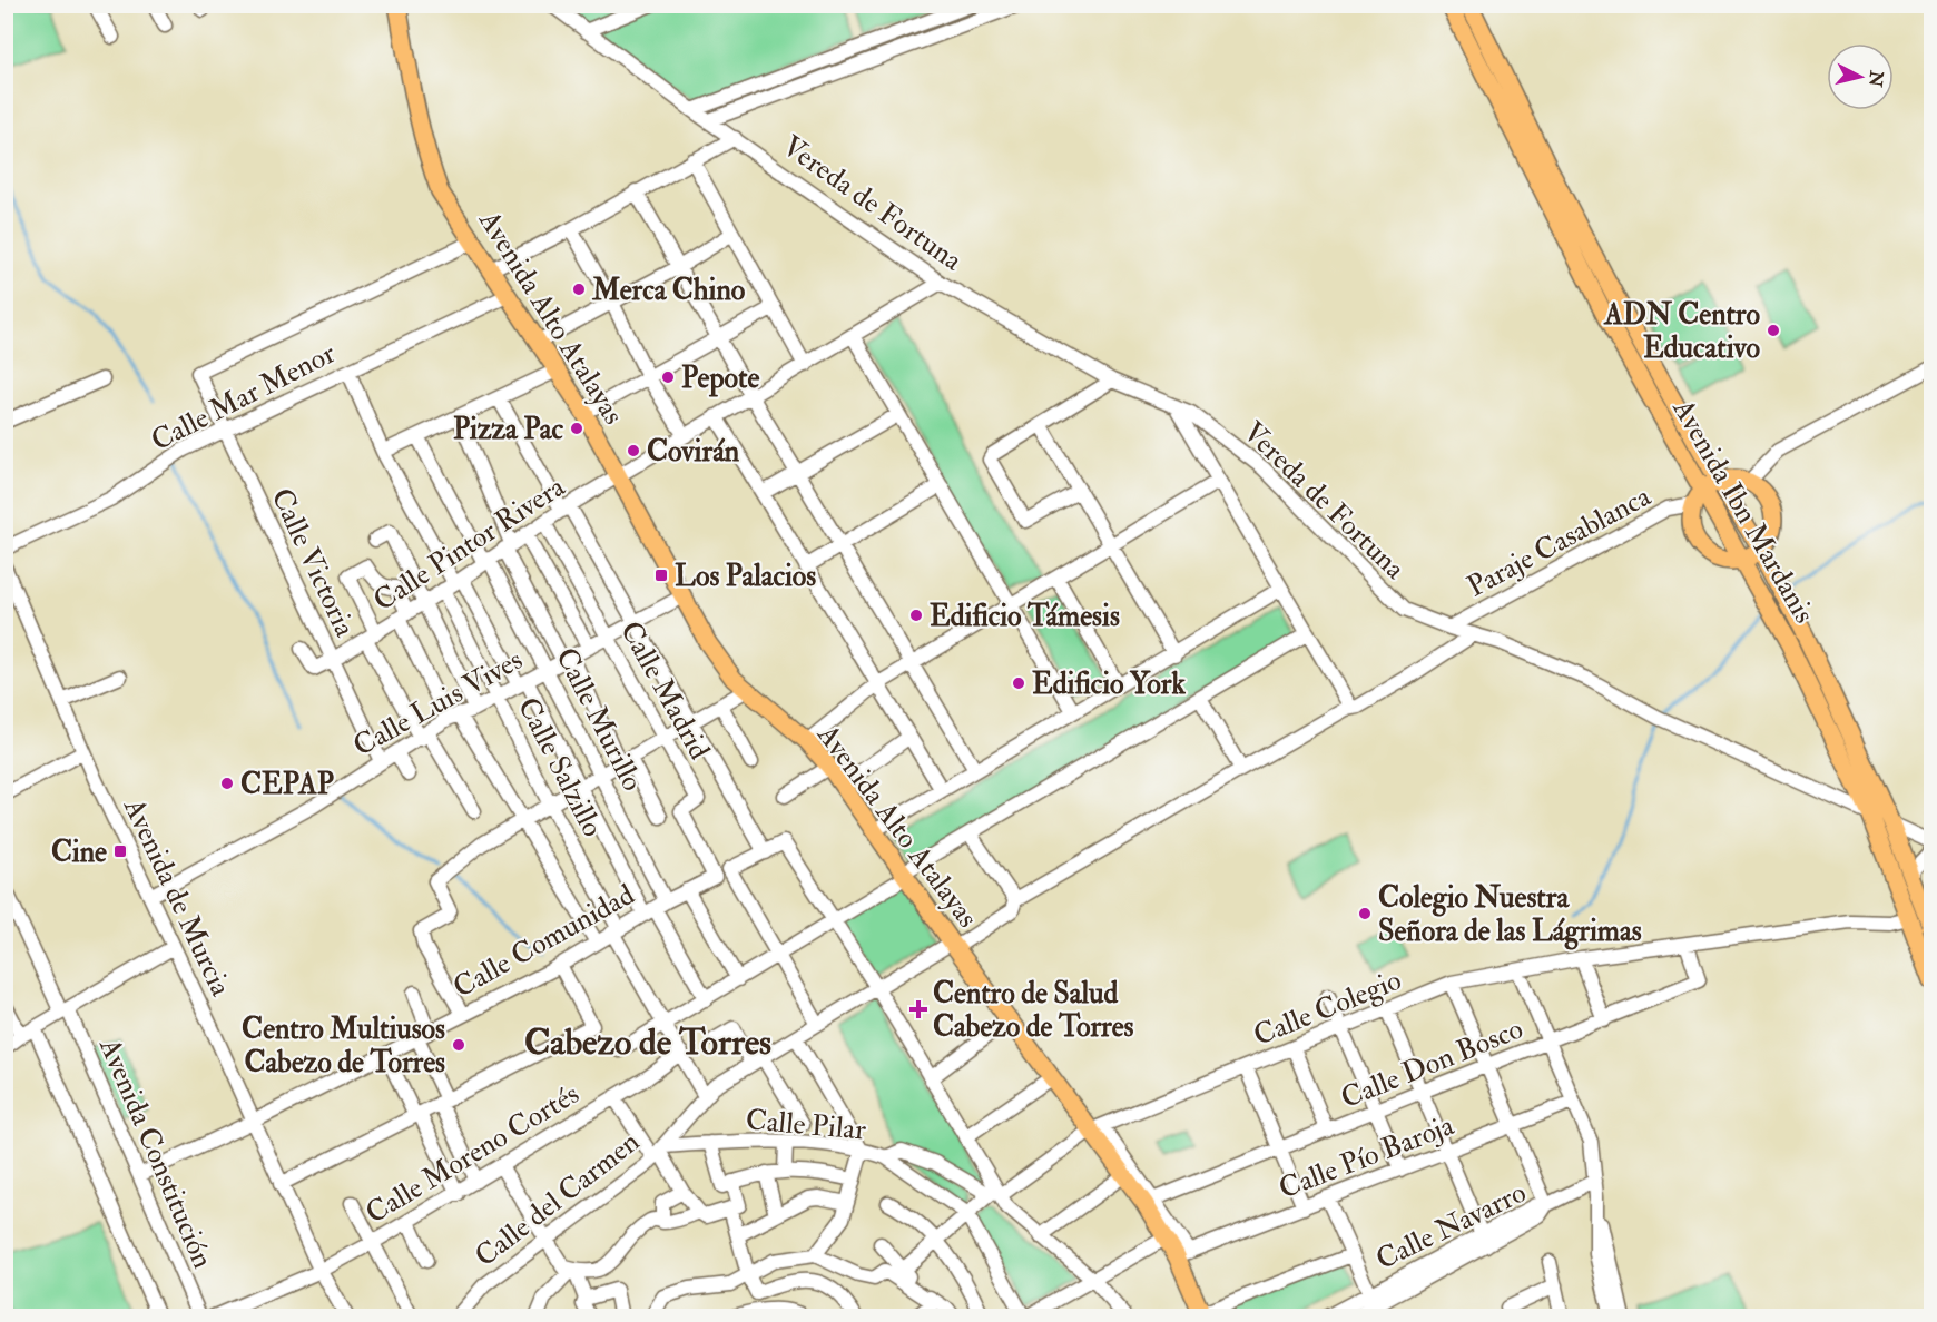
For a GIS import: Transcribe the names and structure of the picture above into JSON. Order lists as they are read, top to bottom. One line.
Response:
{"streets":{"main road":["Avenida Alto Atalayas","Avenida Ibn Mardanis"],"street":["Vereda de Fortuna","Calle Mar Menor","Paraje Casablanca","Calle Pintor Rivera","Calle Victoria","Calle Madrid","Calle Luis Vives","Calle Murillo","Calle Salzillo","Avenida de Murcia","Calle Comunidad","Calle Colegio","Calle Don Bosco","Calle Pilar","Avenida Constitución","Calle Moreno Cortés","Calle Pío Baroja","Calle del Carmen","Calle Navarro"]},"crossings":[["Vereda de Fortuna","Avenida Ibn Mardanis"],["Vereda de Fortuna","Paraje Casablanca"],["Vereda de Fortuna","Calle Pintor Rivera"],["Vereda de Fortuna","Calle del Carmen"],["Avenida Alto Atalayas","Calle Mar Menor"],["Avenida Alto Atalayas","Calle Pintor Rivera"],["Avenida Alto Atalayas","Calle Victoria"],["Avenida Alto Atalayas","Calle Luis Vives"],["Avenida Alto Atalayas","Calle Colegio"],["Avenida Alto Atalayas","Calle Don Bosco"],["Avenida Alto Atalayas","Calle Pío Baroja"],["Avenida Alto Atalayas","Calle del Carmen"],["Calle Mar Menor","Calle Victoria"],["Avenida Ibn Mardanis","Paraje Casablanca"],["Avenida Ibn Mardanis","Calle Colegio"],["Calle Pintor Rivera","Calle Victoria"],["Calle Pintor Rivera","Calle Madrid"],["Calle Pintor Rivera","Calle Murillo"],["Calle Pintor Rivera","Calle Salzillo"],["Calle Victoria","Calle Luis Vives"],["Calle Madrid","Calle Luis Vives"],["Calle Madrid","Calle Comunidad"],["Calle Luis Vives","Calle Murillo"],["Calle Luis Vives","Calle Salzillo"],["Calle Luis Vives","Avenida de Murcia"],["Calle Murillo","Calle Comunidad"],["Calle Salzillo","Calle Comunidad"],["Calle Salzillo","Calle Moreno Cortés"],["Calle Salzillo","Calle del Carmen"],["Avenida de Murcia","Calle Comunidad"],["Avenida de Murcia","Calle Moreno Cortés"],["Calle Comunidad","Avenida Constitución"],["Calle Colegio","Calle Don Bosco"],["Calle Colegio","Calle Pilar"],["Calle Pilar","Calle del Carmen"]],"districts":["Cabezo de Torres"],"places":{"other":["Merca Chino","ADN Centro Educativo","Pepote","Pizza Pac","Covirán","Edificio Támesis","Edificio York","CEPAP","Colegio Nuestra Señora de las Lágrimas","Centro Multiusos Cabezo de Torres"],"transit":["Los Palacios","Cine"],"health":["Centro de Salud Cabezo de Torres"]},"north":"right"}
